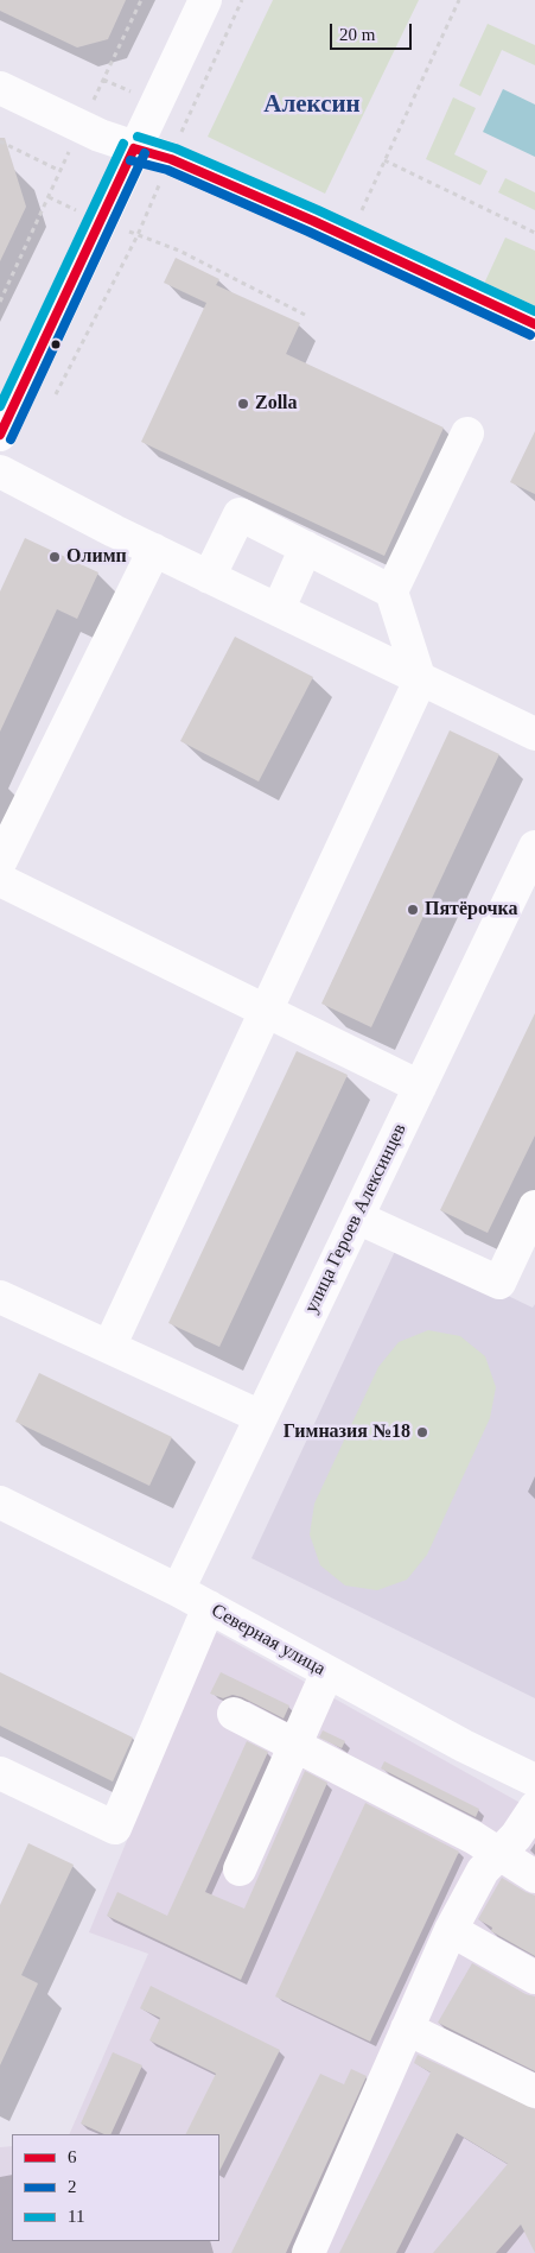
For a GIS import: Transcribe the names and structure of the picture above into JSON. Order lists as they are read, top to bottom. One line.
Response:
{"streets":{"street":["улица Героев Алексинцев","Северная улица"]},"crossings":[["улица Героев Алексинцев","Северная улица"]],"districts":["Алексин"],"places":["Zolla","Олимп","Пятёрочка","Гимназия №18"],"lines":["transit line 11","transit line 6","transit line 2"],"legend":["6","2","11"],"scale_bar":"20 m"}
